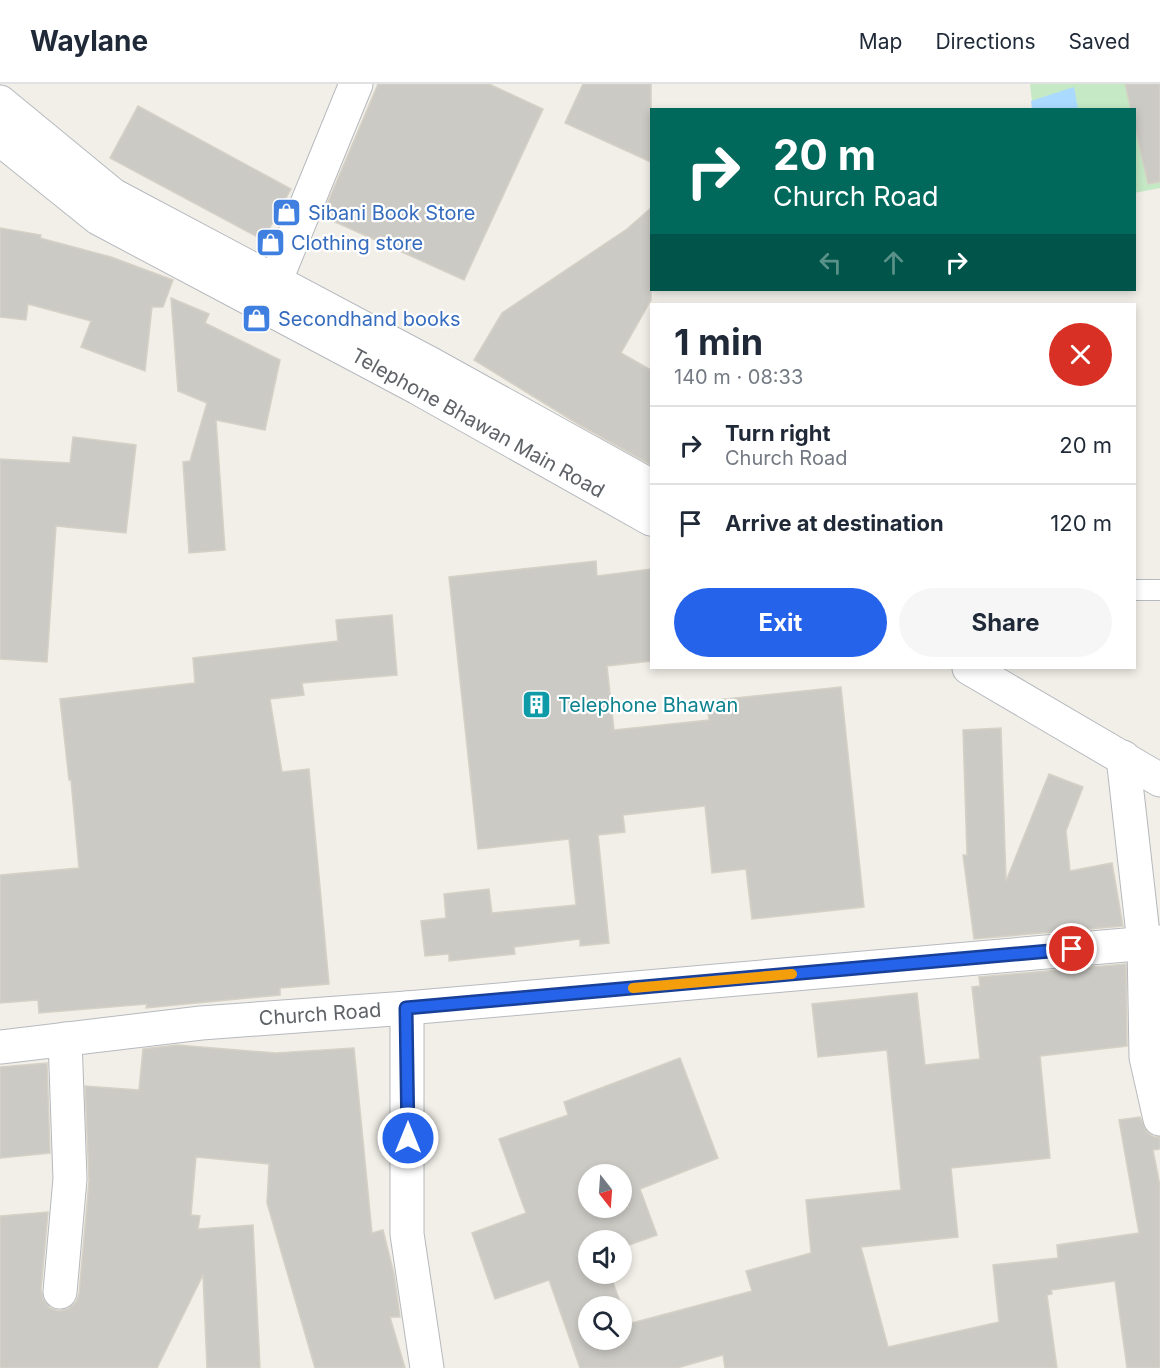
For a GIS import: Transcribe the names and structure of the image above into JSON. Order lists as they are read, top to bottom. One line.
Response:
{"streets":{"street":["Telephone Bhawan Main Road","Church Road"]},"places":{"shop":["Sibani Book Store","Clothing store","Secondhand books"],"building":["Telephone Bhawan"]},"north":"bottom","page":{"header":"Waylane","nav":["Map","Directions","Saved"],"turn":["20 m","Church Road"],"heading":["1 min","140 m · 08:33"],"list":[{"name":"Turn right","note":"Church Road","value":"20 m"},{"name":"Arrive at destination","value":"120 m"}],"buttons":["Exit","Share"]}}
